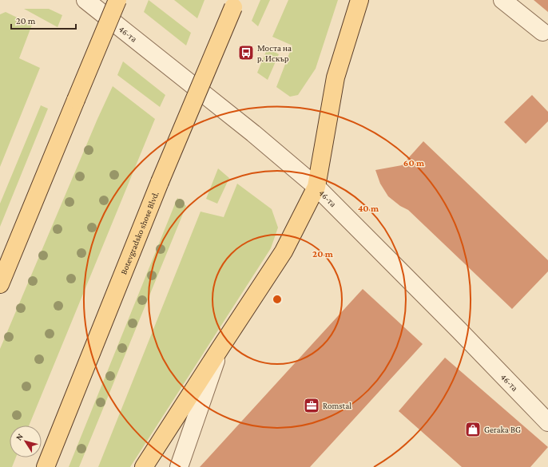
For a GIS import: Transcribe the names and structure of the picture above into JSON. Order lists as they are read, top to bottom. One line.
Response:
{"streets":{"main road":["Botevgradsko shose Blvd."],"street":["46-та"]},"places":{"bus stop":["Моста на р. Искър"],"office":["Romstal"],"shop":["Geraka BG"]},"scale_bar":"20 m","north":"top left","rings":["60 m","40 m","20 m"]}
